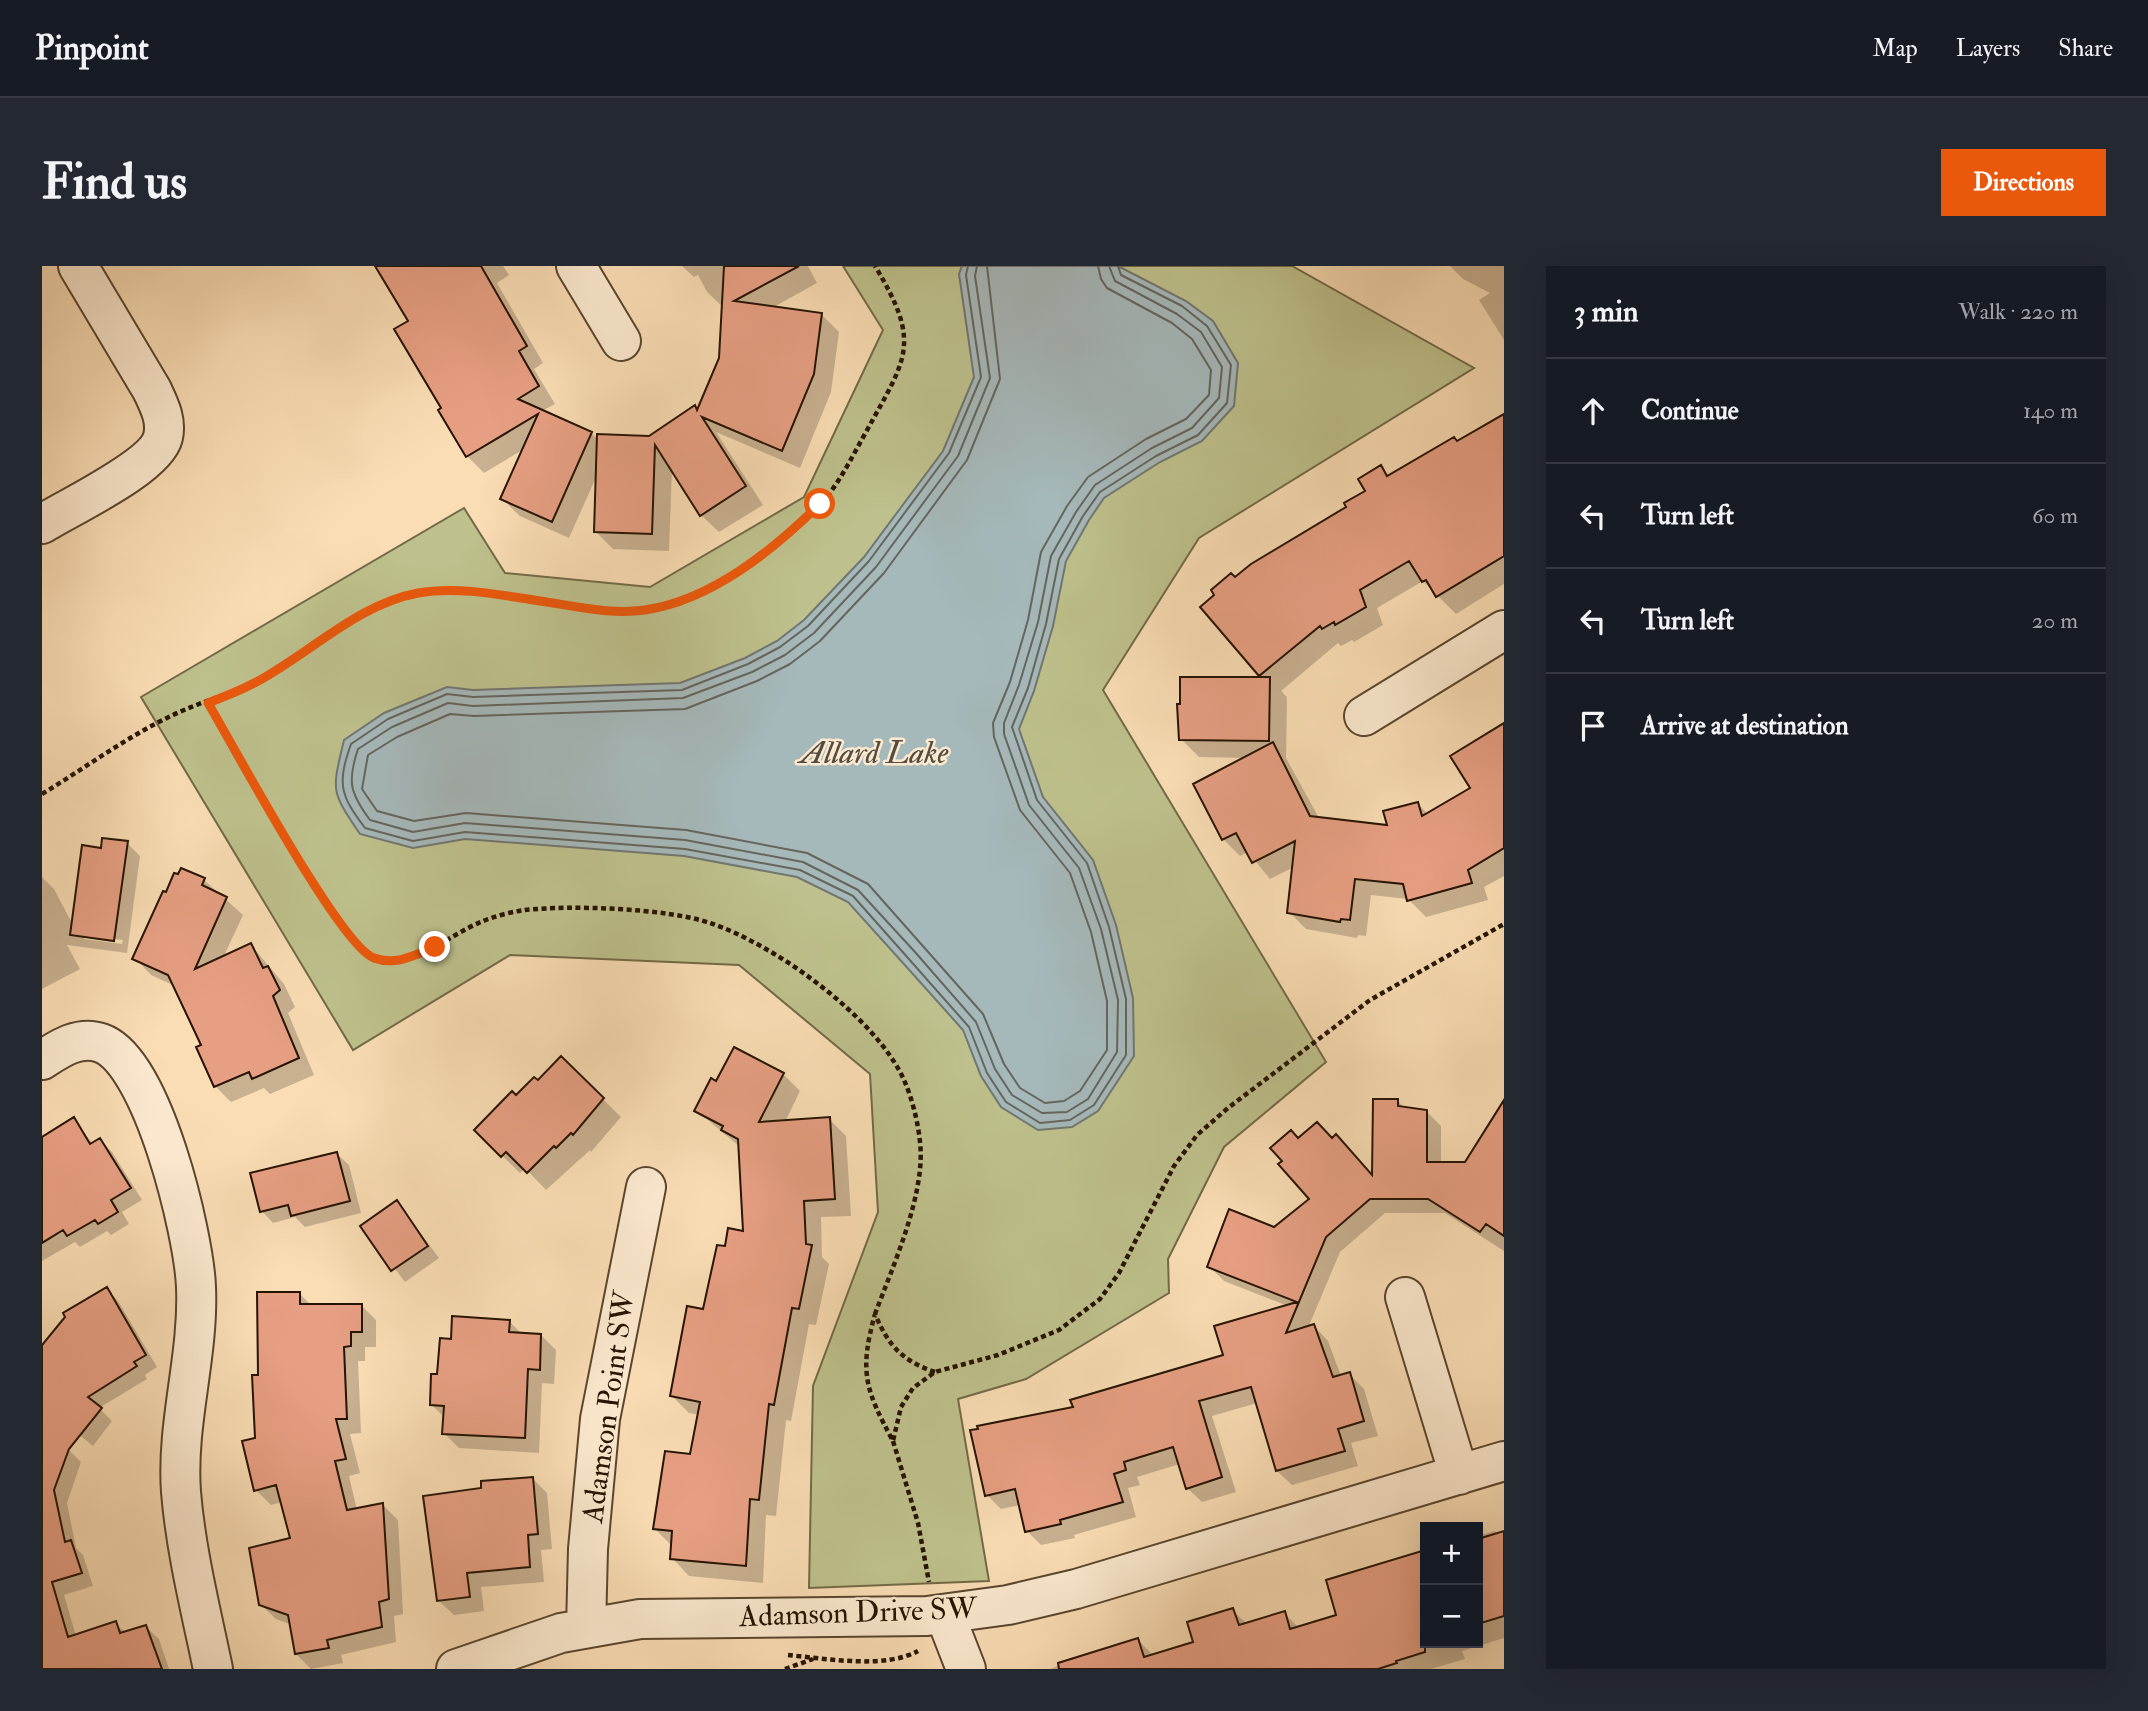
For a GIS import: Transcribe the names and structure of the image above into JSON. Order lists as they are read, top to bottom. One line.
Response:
{"streets":{"street":["Adamson Point SW","Adamson Drive SW"]},"crossings":[["Adamson Point SW","Adamson Drive SW"]],"water":["Allard Lake"],"page":{"header":"Pinpoint","nav":["Map","Layers","Share"],"buttons":"Directions","title":"Find us","heading":["3 min","Walk · 220 m"],"list":[["Continue","140 m"],["Turn left","60 m"],["Turn left","20 m"],"Arrive at destination"],"map_buttons":["+","−"]}}
